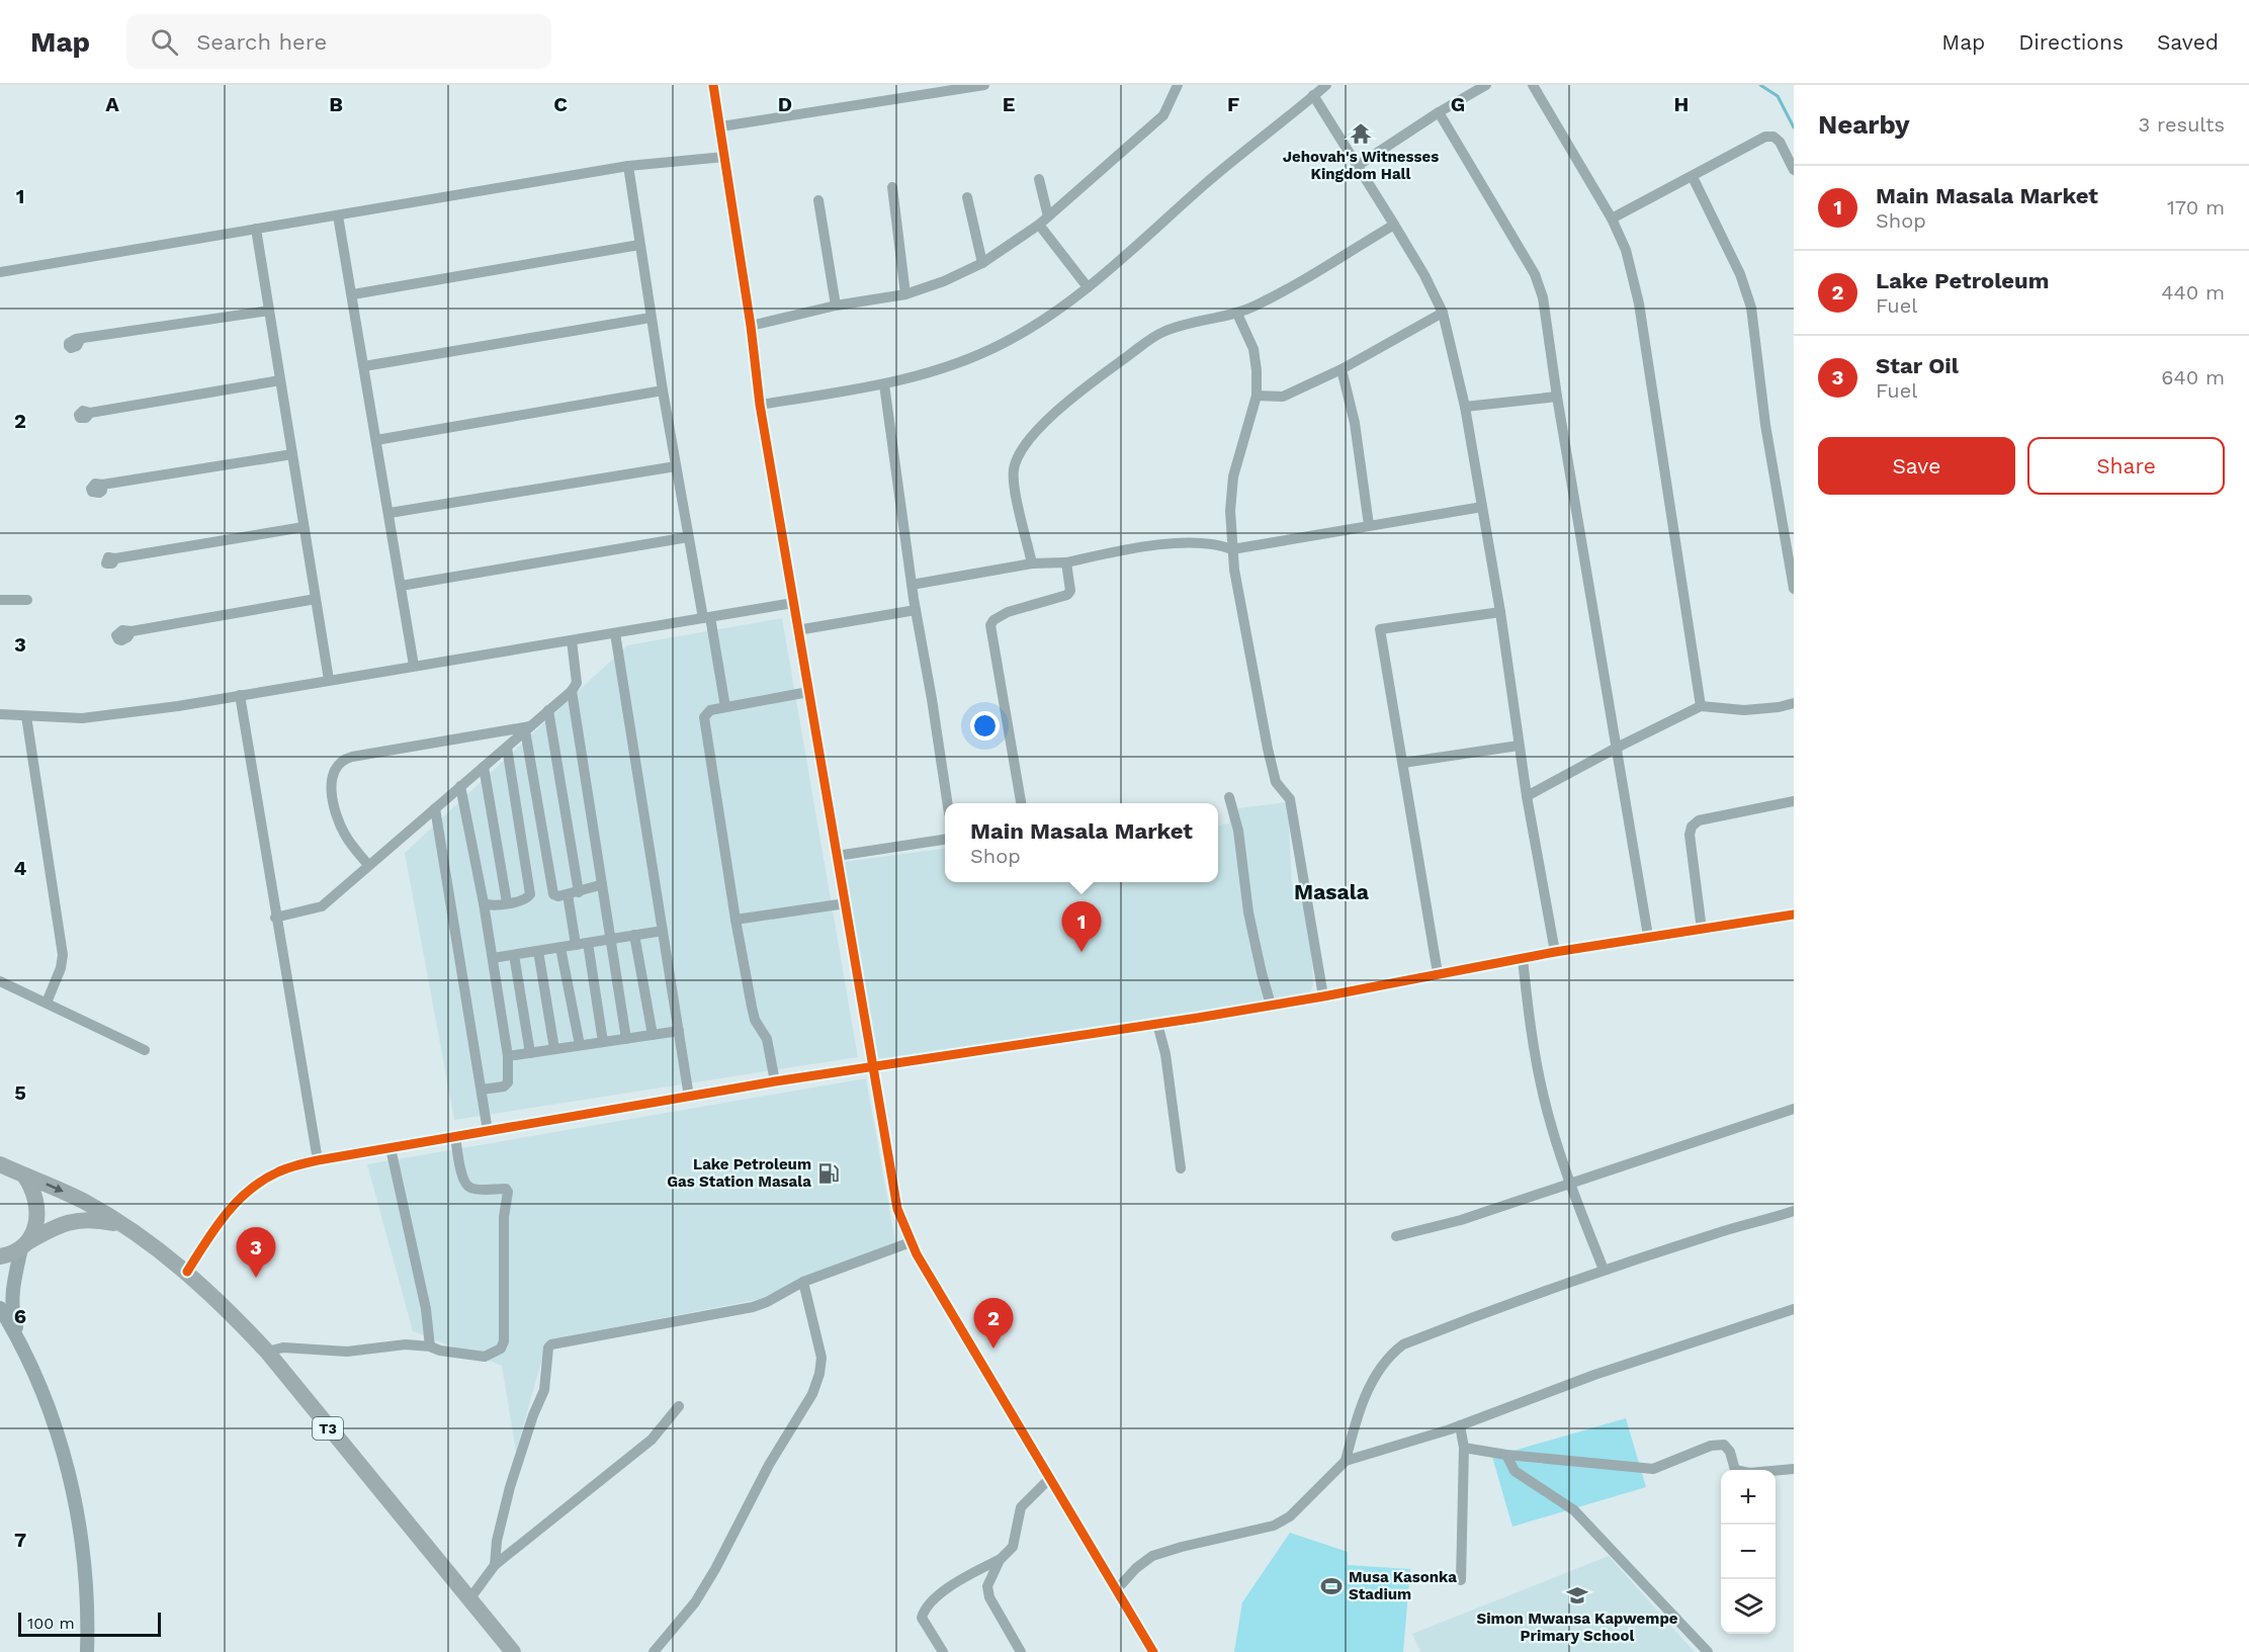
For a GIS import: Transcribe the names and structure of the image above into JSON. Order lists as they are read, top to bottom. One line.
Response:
{"streets":{"highway":["T3"]},"districts":["Masala"],"places":{"temple":["Jehovah's Witnesses Kingdom Hall"],"fuel station":["Lake Petroleum Gas Station Masala"],"sports":["Musa Kasonka Stadium"],"school or university":["Simon Mwansa Kapwempe Primary School"]},"scale_bar":"100 m","page":{"header":"Map","search":"Search here","nav":["Map","Directions","Saved"],"heading":["Nearby","3 results"],"list":[{"mark":"1","name":"Main Masala Market","note":"Shop","value":"170 m"},{"mark":"2","name":"Lake Petroleum","note":"Fuel","value":"440 m"},{"mark":"3","name":"Star Oil","note":"Fuel","value":"640 m"}],"buttons":["Save","Share"],"popup":["Main Masala Market","Shop"],"pins":["1","3","2"],"map_buttons":["+","−"],"scale":"100 m"},"grid":{"columns":["A","B","C","D","E","F","G","H"],"rows":["1","2","3","4","5","6","7"]}}
